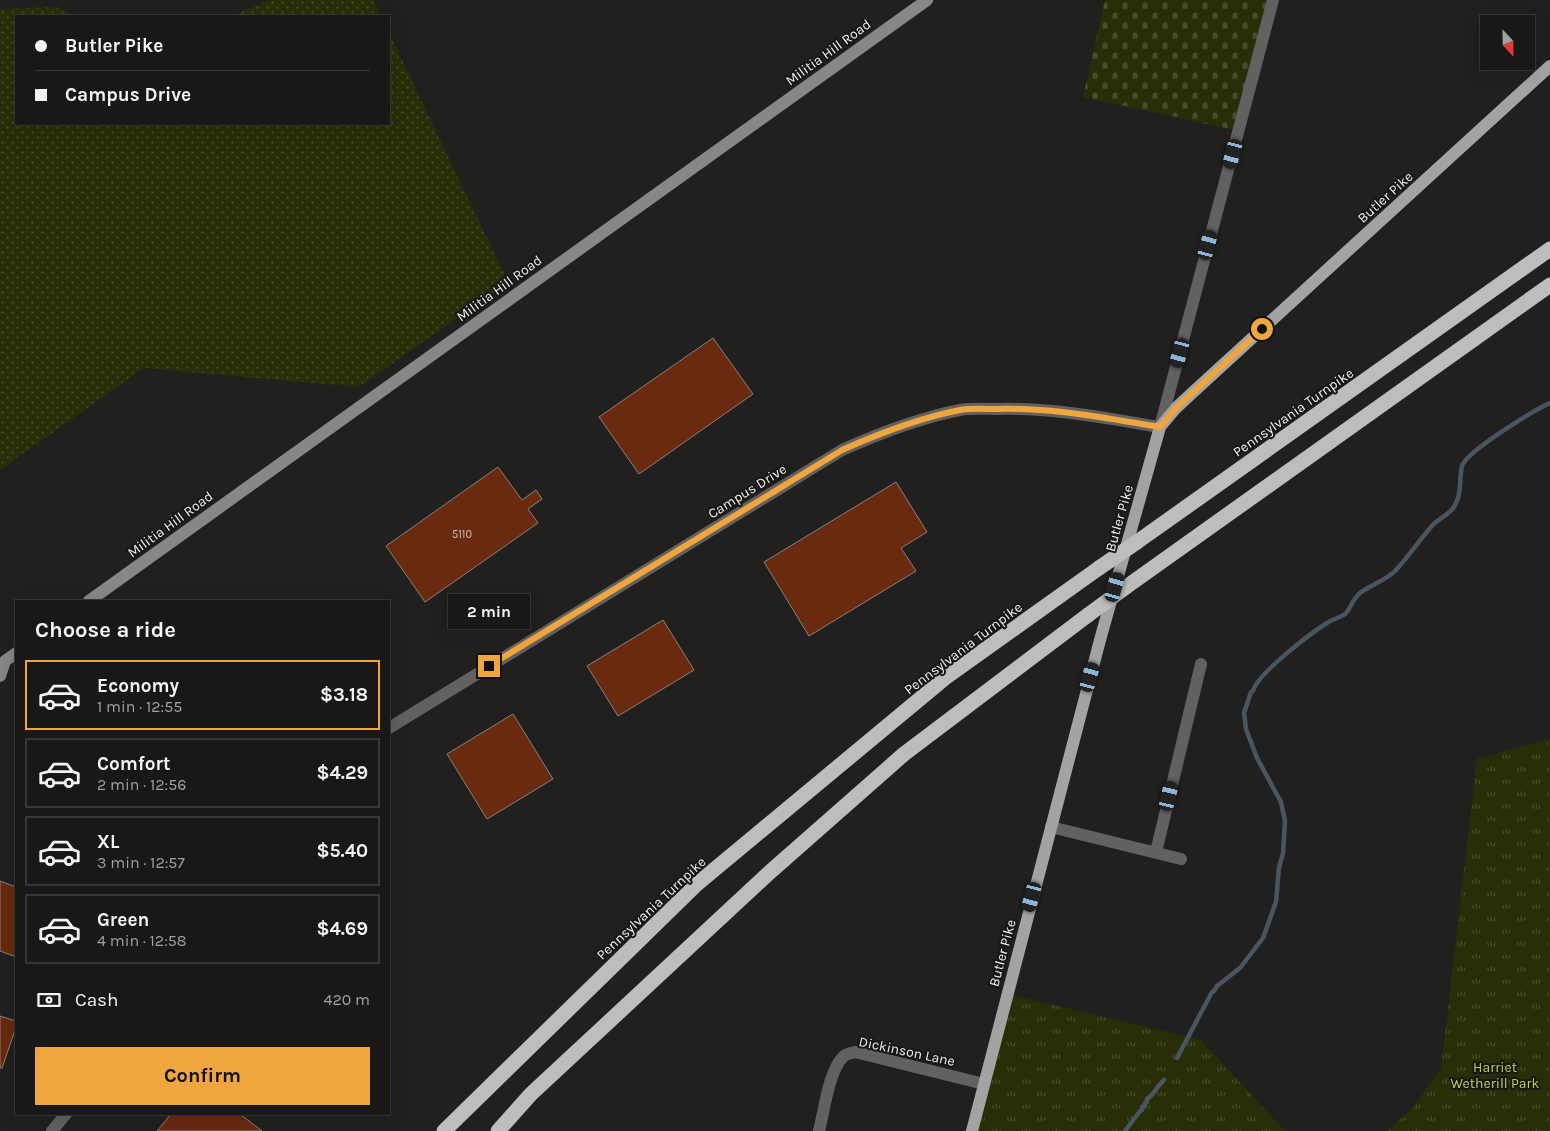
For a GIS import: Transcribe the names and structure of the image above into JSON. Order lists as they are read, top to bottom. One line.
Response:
{"streets":{"highway":["Pennsylvania Turnpike"],"main road":["Butler Pike"],"street":["Militia Hill Road","Campus Drive","Dickinson Lane"]},"crossings":[["Butler Pike","Campus Drive"],["Butler Pike","Dickinson Lane"]],"parks":["Harriet Wetherill Park"],"house_numbers":["5110"],"north":"bottom","page":{"banner":["Butler Pike","Campus Drive"],"bubble":"2 min","heading":"Choose a ride","list":[{"name":"Economy","note":"1 min · 12:55","value":"$3.18"},{"name":"Comfort","note":"2 min · 12:56","value":"$4.29"},{"name":"XL","note":"3 min · 12:57","value":"$5.40"},{"name":"Green","note":"4 min · 12:58","value":"$4.69"}],"pay":["Cash","420 m"],"buttons":"Confirm"}}
